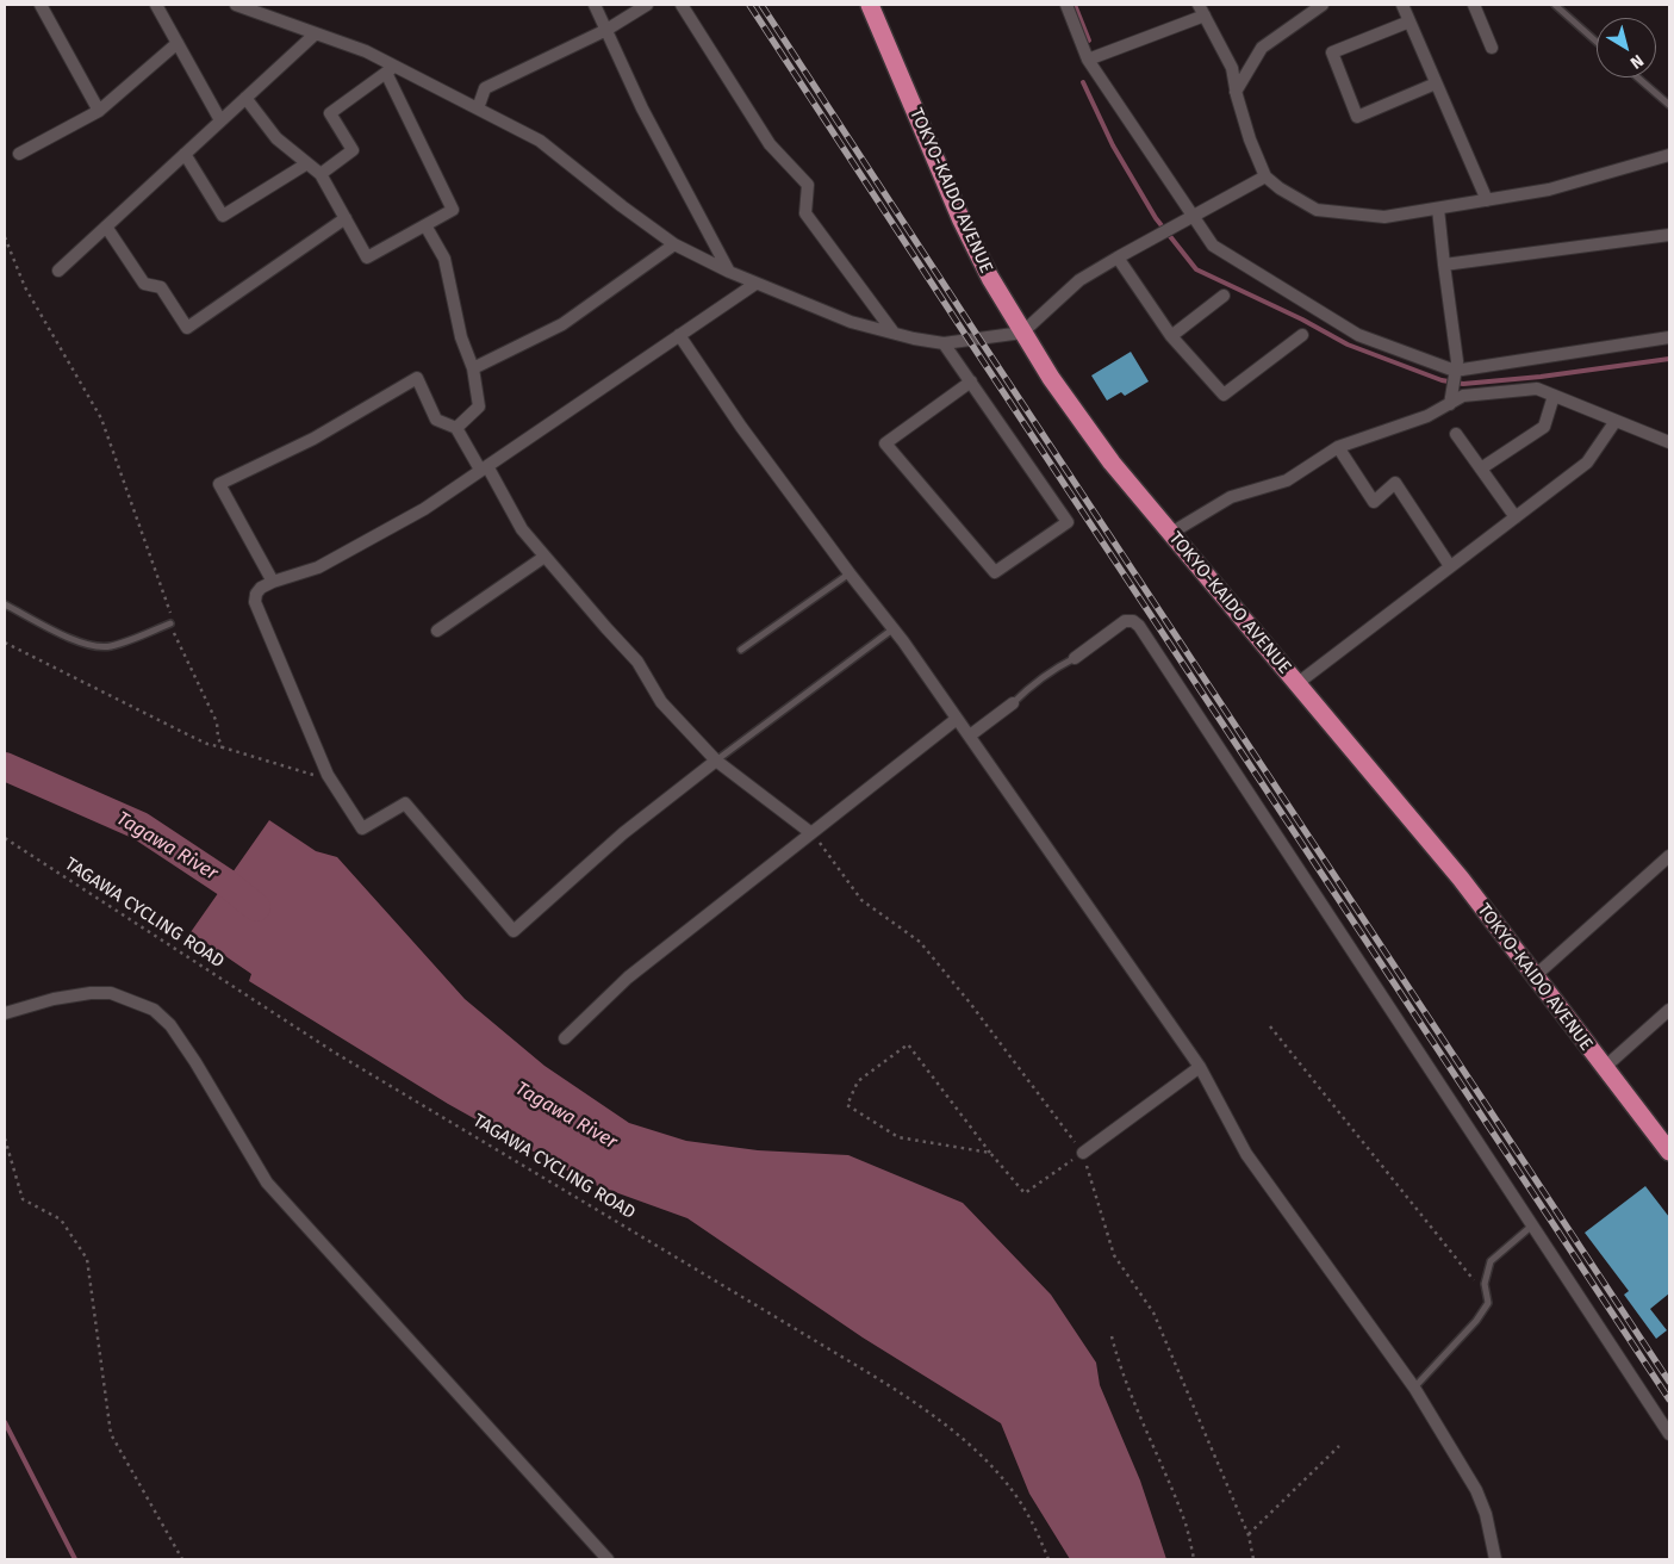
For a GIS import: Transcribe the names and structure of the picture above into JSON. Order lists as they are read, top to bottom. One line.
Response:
{"streets":{"highway":["TOKYO-KAIDO AVENUE"],"path":["TAGAWA CYCLING ROAD"]},"water":["Tagawa River"],"north":"bottom right"}
